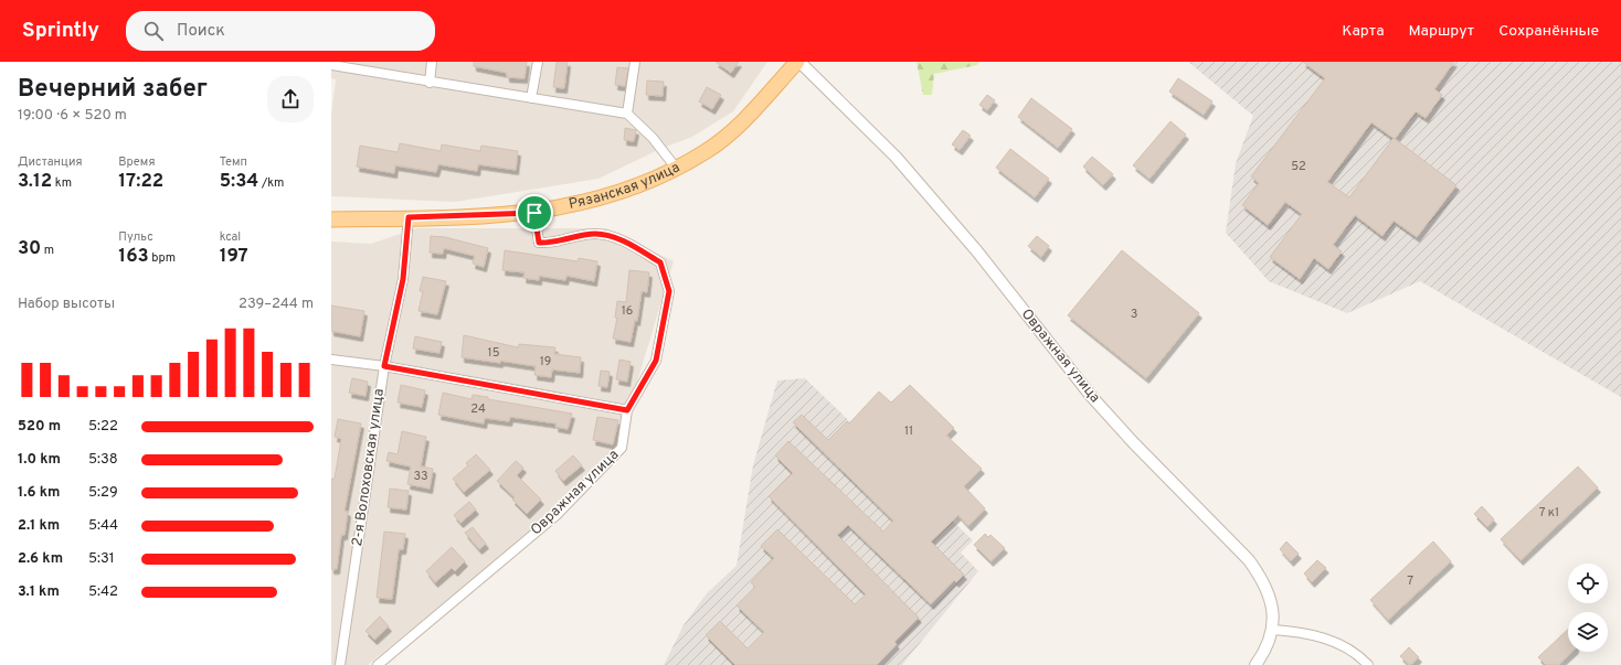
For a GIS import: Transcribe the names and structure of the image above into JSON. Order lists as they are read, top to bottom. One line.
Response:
{"streets":{"main road":["Рязанская улица"],"street":["Овражная улица","2-я Волоховская улица"]},"crossings":[["Рязанская улица","Овражная улица"],["Рязанская улица","2-я Волоховская улица"]],"house_numbers":["52","16","3","15","19","24","11","33","7 к1","7"],"page":{"header":"Sprintly","search":"Поиск","nav":["Карта","Маршрут","Сохранённые"],"heading":["Вечерний забег","19:00 · 6 × 520 m"],"stats":[["Дистанция","3.12 km"],["Время","17:22"],["Темп","5:34 /km"],["30 m"],["Пульс","163 bpm"],["kcal","197"]],"chart":["Набор высоты","239–244 m"],"list":[{"name":"520 m","note":"5:22"},{"name":"1.0 km","note":"5:38"},{"name":"1.6 km","note":"5:29"},{"name":"2.1 km","note":"5:44"},{"name":"2.6 km","note":"5:31"},{"name":"3.1 km","note":"5:42"}]}}
